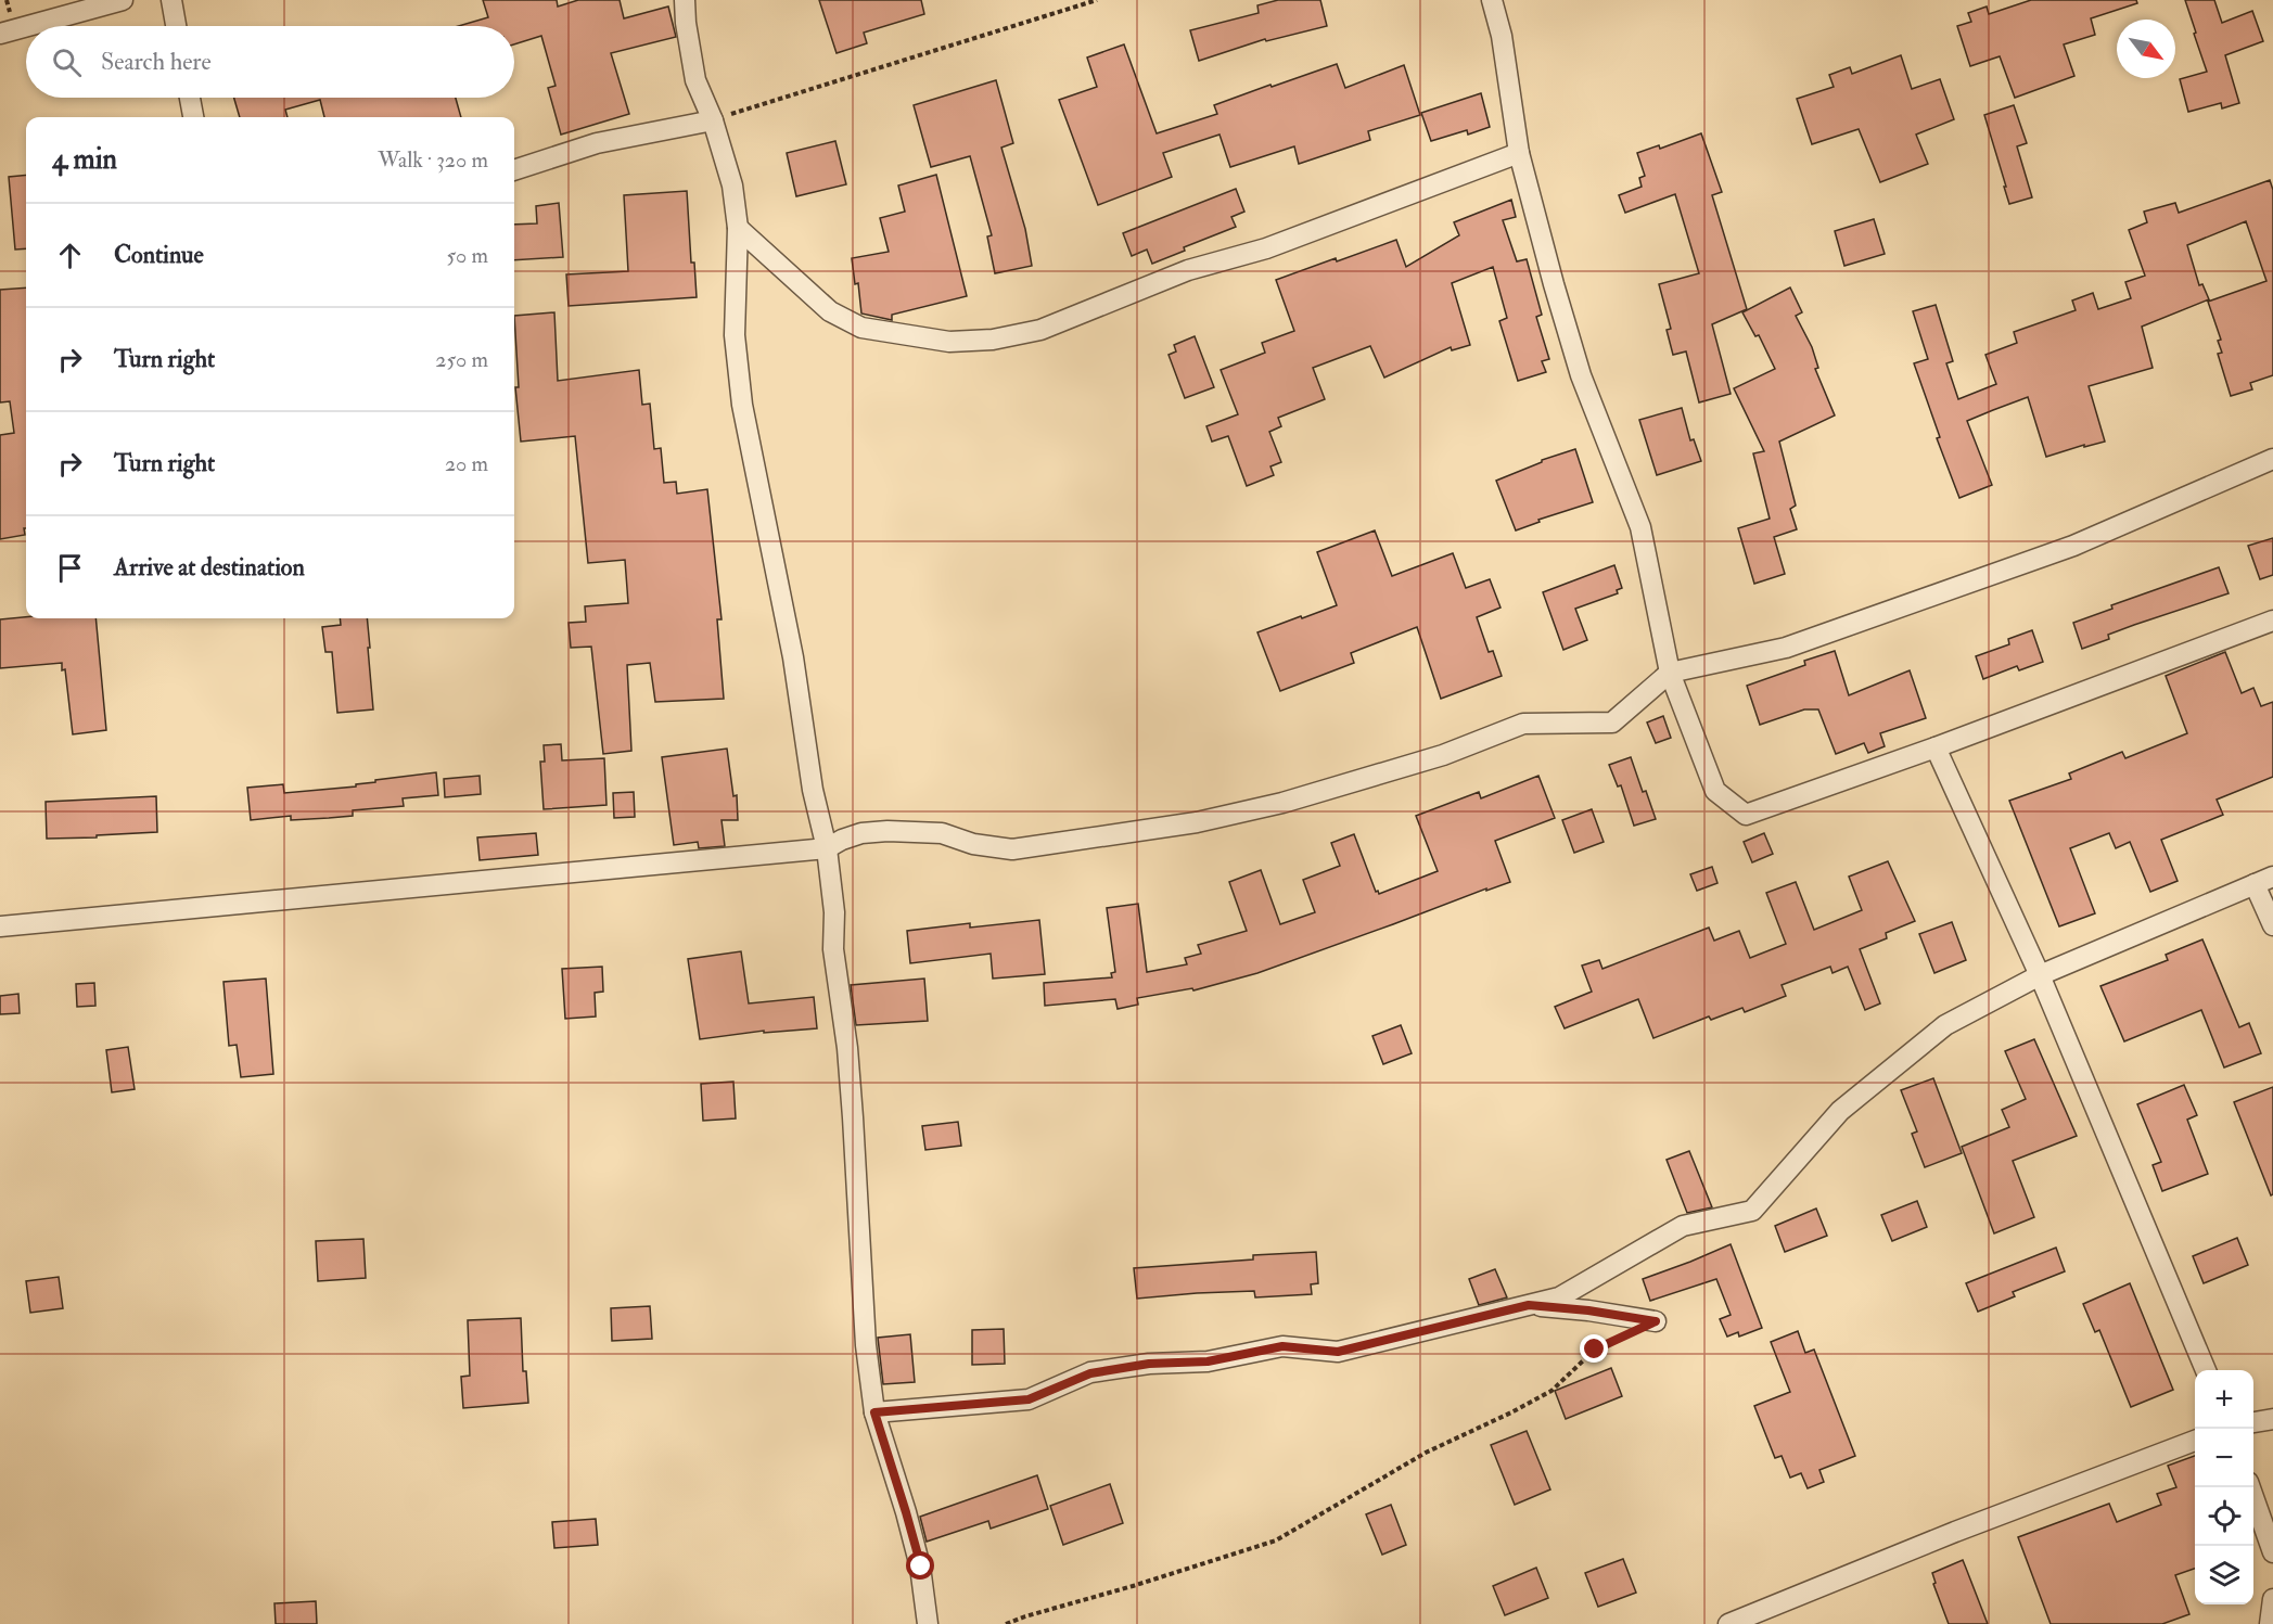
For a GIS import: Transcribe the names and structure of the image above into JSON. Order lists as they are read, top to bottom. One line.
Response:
{"north":"bottom right","page":{"search":"Search here","heading":["4 min","Walk · 320 m"],"list":[["Continue","50 m"],["Turn right","250 m"],["Turn right","20 m"],"Arrive at destination"],"map_buttons":["+","−"]}}
